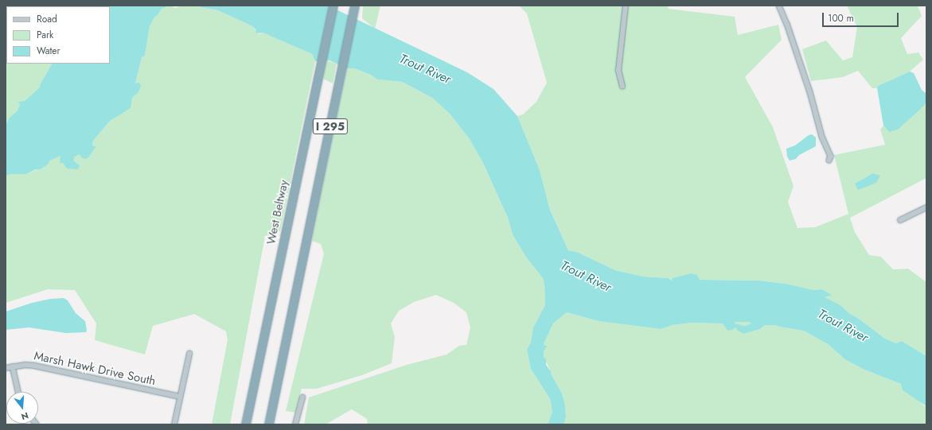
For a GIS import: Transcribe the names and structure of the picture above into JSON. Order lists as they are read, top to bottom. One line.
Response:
{"streets":{"highway":["I 295","West Beltway"],"street":["Marsh Hawk Drive South"]},"water":["Trout River"],"legend":["Road","Park","Water"],"scale_bar":"100 m","north":"bottom"}
